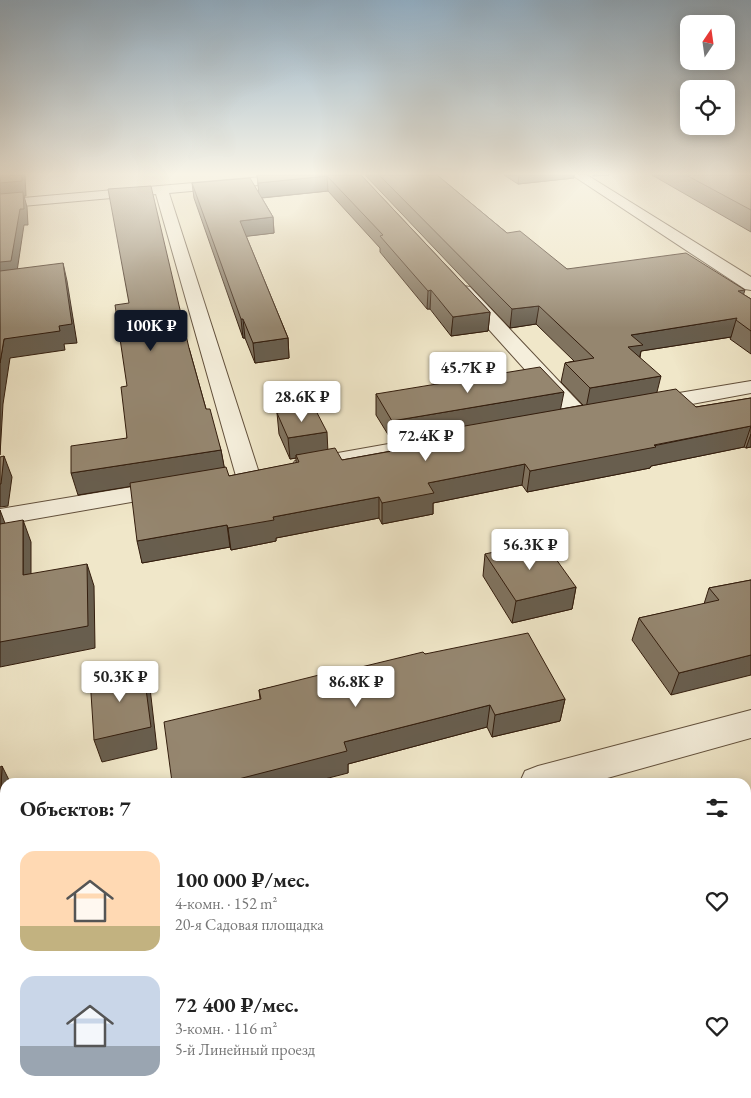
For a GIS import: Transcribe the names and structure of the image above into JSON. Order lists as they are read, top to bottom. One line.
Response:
{"north":"top","page":{"price":["100K ₽","45.7K ₽","28.6K ₽","72.4K ₽","56.3K ₽","50.3K ₽","86.8K ₽"],"heading":"Объектов: 7","list":[{"name":"100 000 ₽/мес.","note":"4-комн. · 152 m² · 20-я Садовая площадка"},{"name":"72 400 ₽/мес.","note":"3-комн. · 116 m² · 5-й Линейный проезд"}]}}
